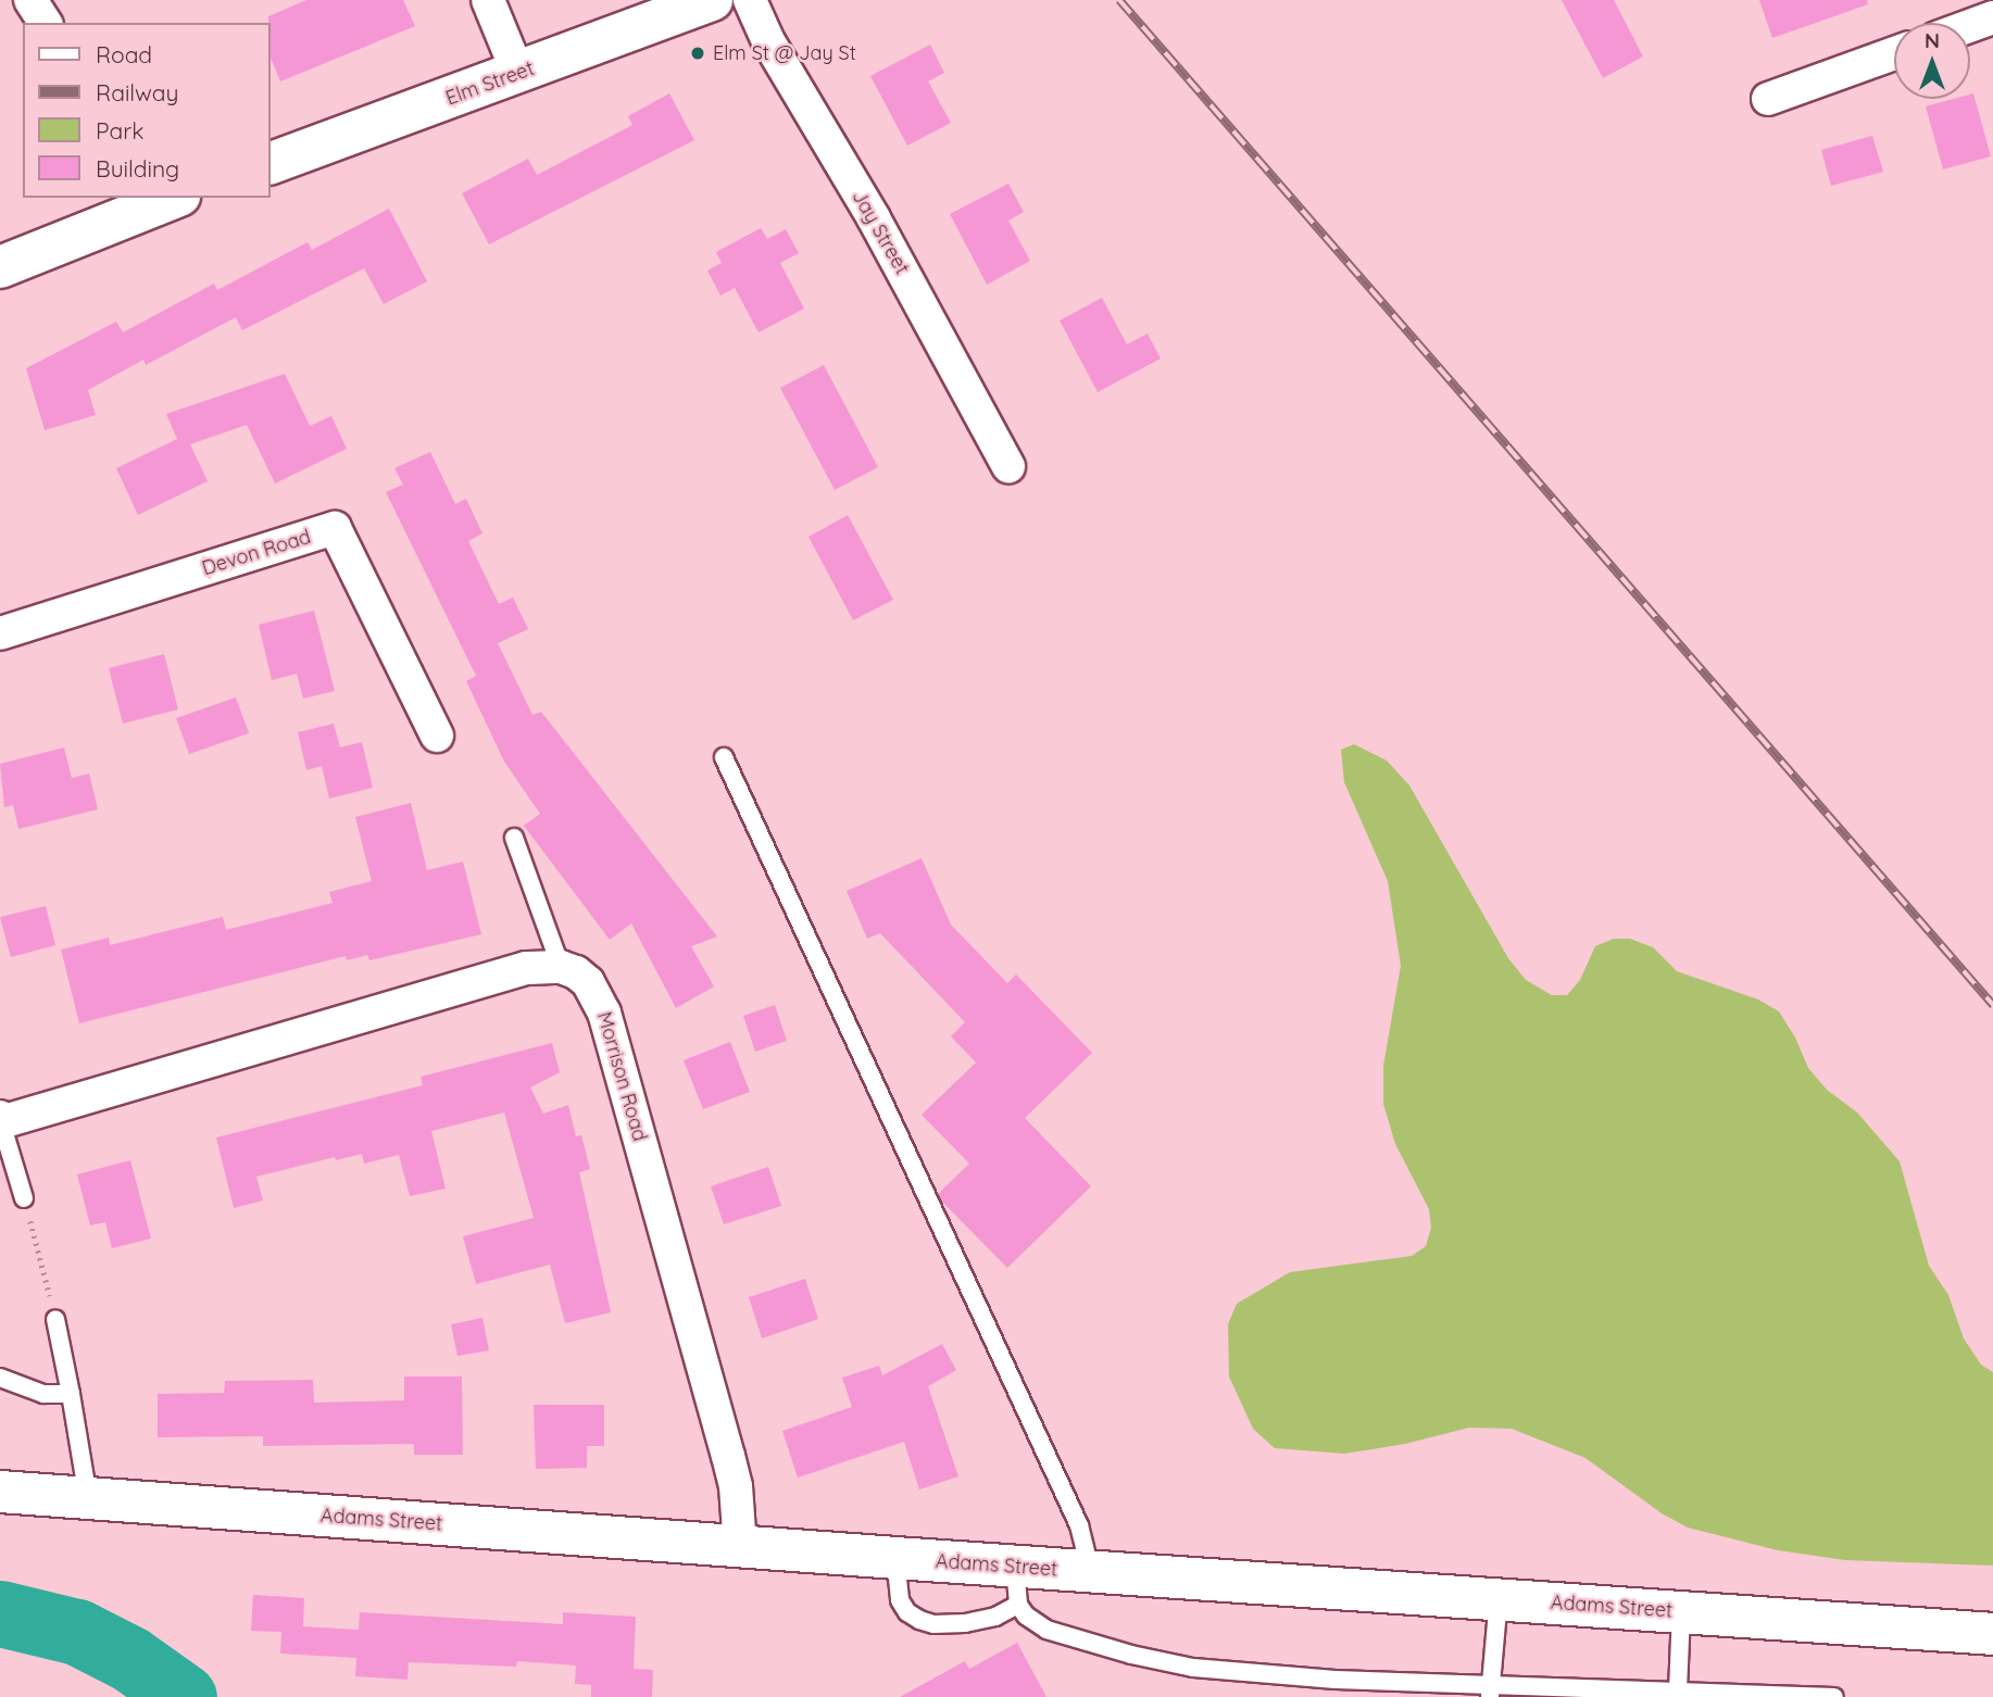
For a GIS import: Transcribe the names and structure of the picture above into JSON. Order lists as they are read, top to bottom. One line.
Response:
{"streets":{"street":["Elm Street","Jay Street","Devon Road","Morrison Road","Adams Street"]},"crossings":[["Morrison Road","Adams Street"]],"places":["Elm St @ Jay St"],"legend":["Road","Railway","Park","Building"],"north":"top"}
